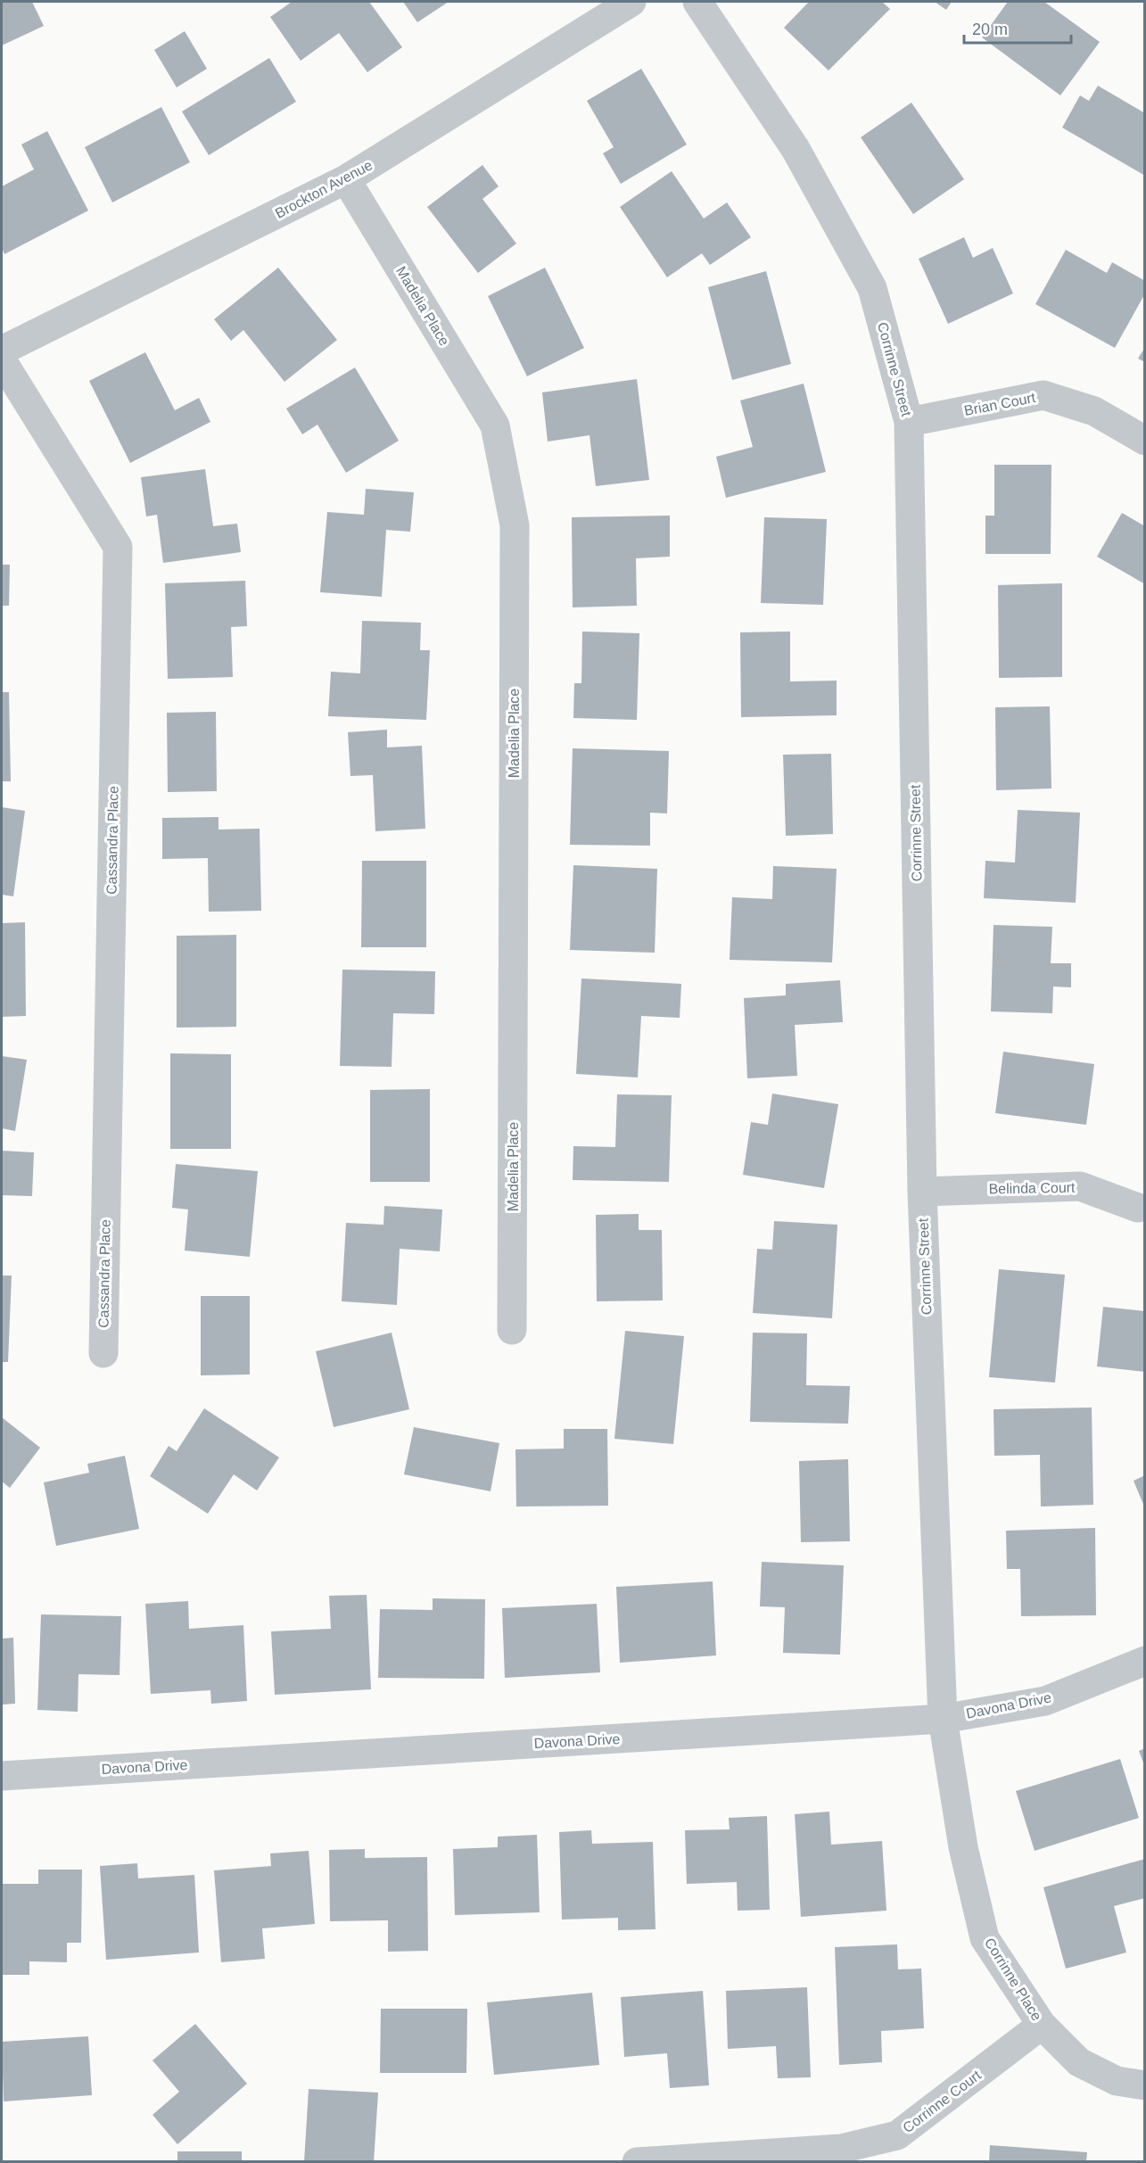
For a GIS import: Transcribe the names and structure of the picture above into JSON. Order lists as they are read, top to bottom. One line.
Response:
{"streets":{"street":["Brockton Avenue","Madelia Place","Corrinne Street","Brian Court","Cassandra Place","Belinda Court","Davona Drive","Corrinne Place","Corrinne Court"]},"crossings":[["Brockton Avenue","Madelia Place"],["Corrinne Street","Brian Court"],["Corrinne Street","Belinda Court"],["Corrinne Street","Davona Drive"],["Corrinne Street","Corrinne Place"],["Davona Drive","Corrinne Place"],["Corrinne Place","Corrinne Court"]],"scale_bar":"20 m"}
